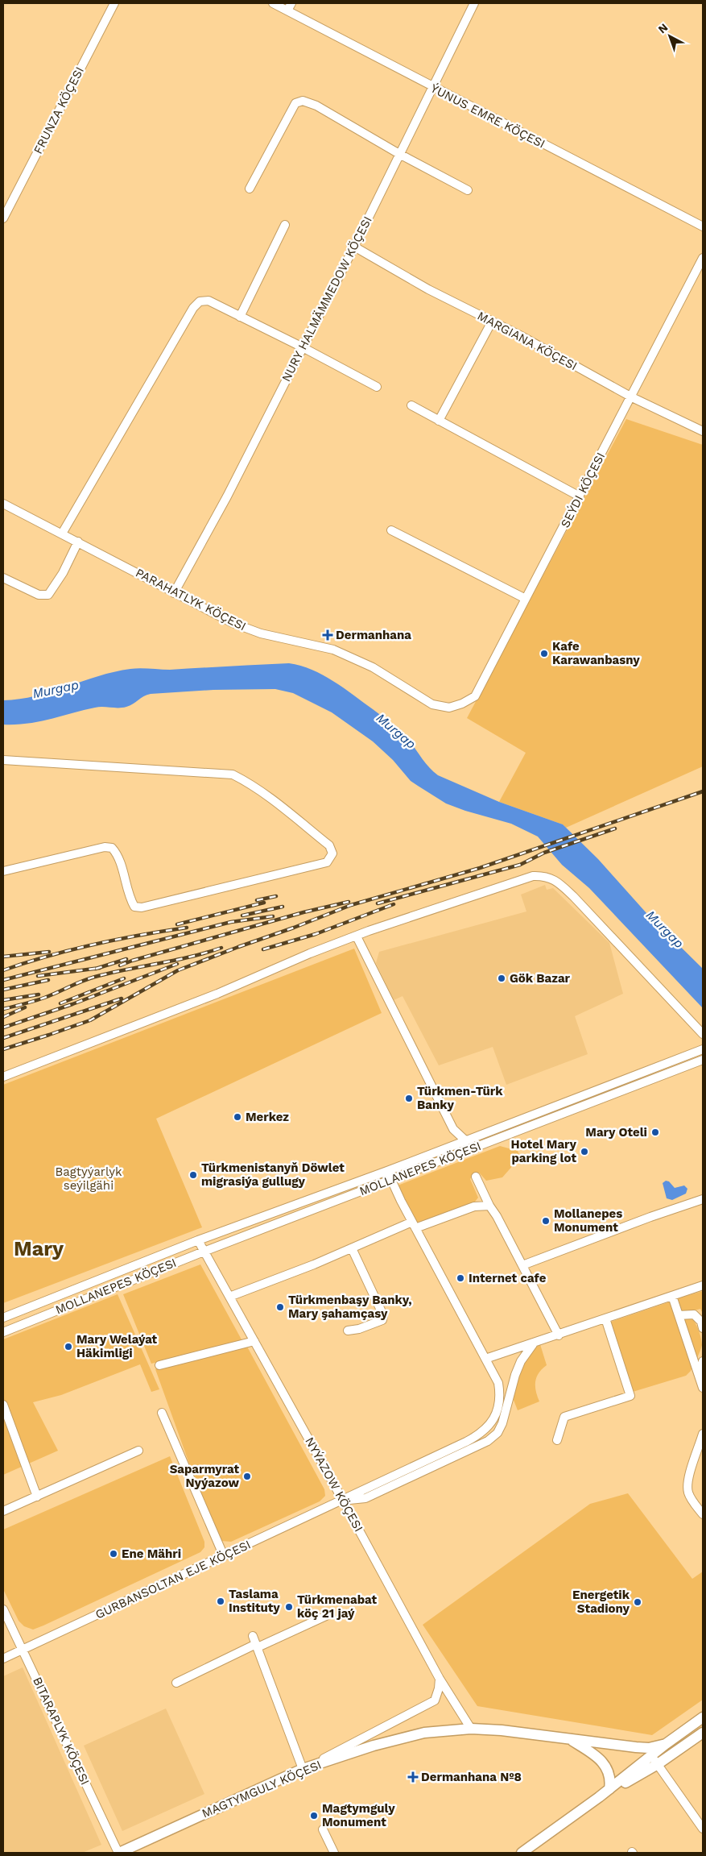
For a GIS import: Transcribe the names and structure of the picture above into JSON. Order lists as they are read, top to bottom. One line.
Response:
{"streets":{"main road":["MAGTYMGULY KÖÇESI"],"street":["FRUNZA KÖÇESI","ÝUNUS EMRE KÖÇESI","NURY HALMÄMMEDOW KÖÇESI","MARGIANA KÖÇESI","SEÝDI KÖÇESI","PARAHATLYK KÖÇESI","MOLLANEPES KÖÇESI","NYÝAZOW KÖÇESI","GURBANSOLTAN EJE KÖÇESI","BITARAPLYK KÖÇESI"]},"crossings":[["ÝUNUS EMRE KÖÇESI","NURY HALMÄMMEDOW KÖÇESI"],["NURY HALMÄMMEDOW KÖÇESI","MARGIANA KÖÇESI"],["NURY HALMÄMMEDOW KÖÇESI","PARAHATLYK KÖÇESI"],["MARGIANA KÖÇESI","SEÝDI KÖÇESI"],["SEÝDI KÖÇESI","PARAHATLYK KÖÇESI"],["MOLLANEPES KÖÇESI","NYÝAZOW KÖÇESI"],["MOLLANEPES KÖÇESI","GURBANSOLTAN EJE KÖÇESI"],["NYÝAZOW KÖÇESI","GURBANSOLTAN EJE KÖÇESI"],["NYÝAZOW KÖÇESI","MAGTYMGULY KÖÇESI"],["GURBANSOLTAN EJE KÖÇESI","BITARAPLYK KÖÇESI"],["BITARAPLYK KÖÇESI","MAGTYMGULY KÖÇESI"]],"districts":["Mary"],"water":["Murgap"],"parks":["Bagtyýarlyk seýilgähi"],"places":{"health":["Dermanhana","Dermanhana №8"],"other":["Kafe Karawanbasny","Gök Bazar","Türkmen-Türk Banky","Merkez","Mary Oteli","Hotel Mary parking lot","Türkmenistanyň Döwlet migrasiýa gullugy","Mollanepes Monument","Internet cafe","Türkmenbaşy Banky, Mary şahamçasy","Mary Welaýat Häkimligi","Saparmyrat Nyýazow","Ene Mähri","Taslama Instituty","Energetik Stadiony","Türkmenabat köç 21 jaý","Magtymguly Monument"]},"north":"top left"}
